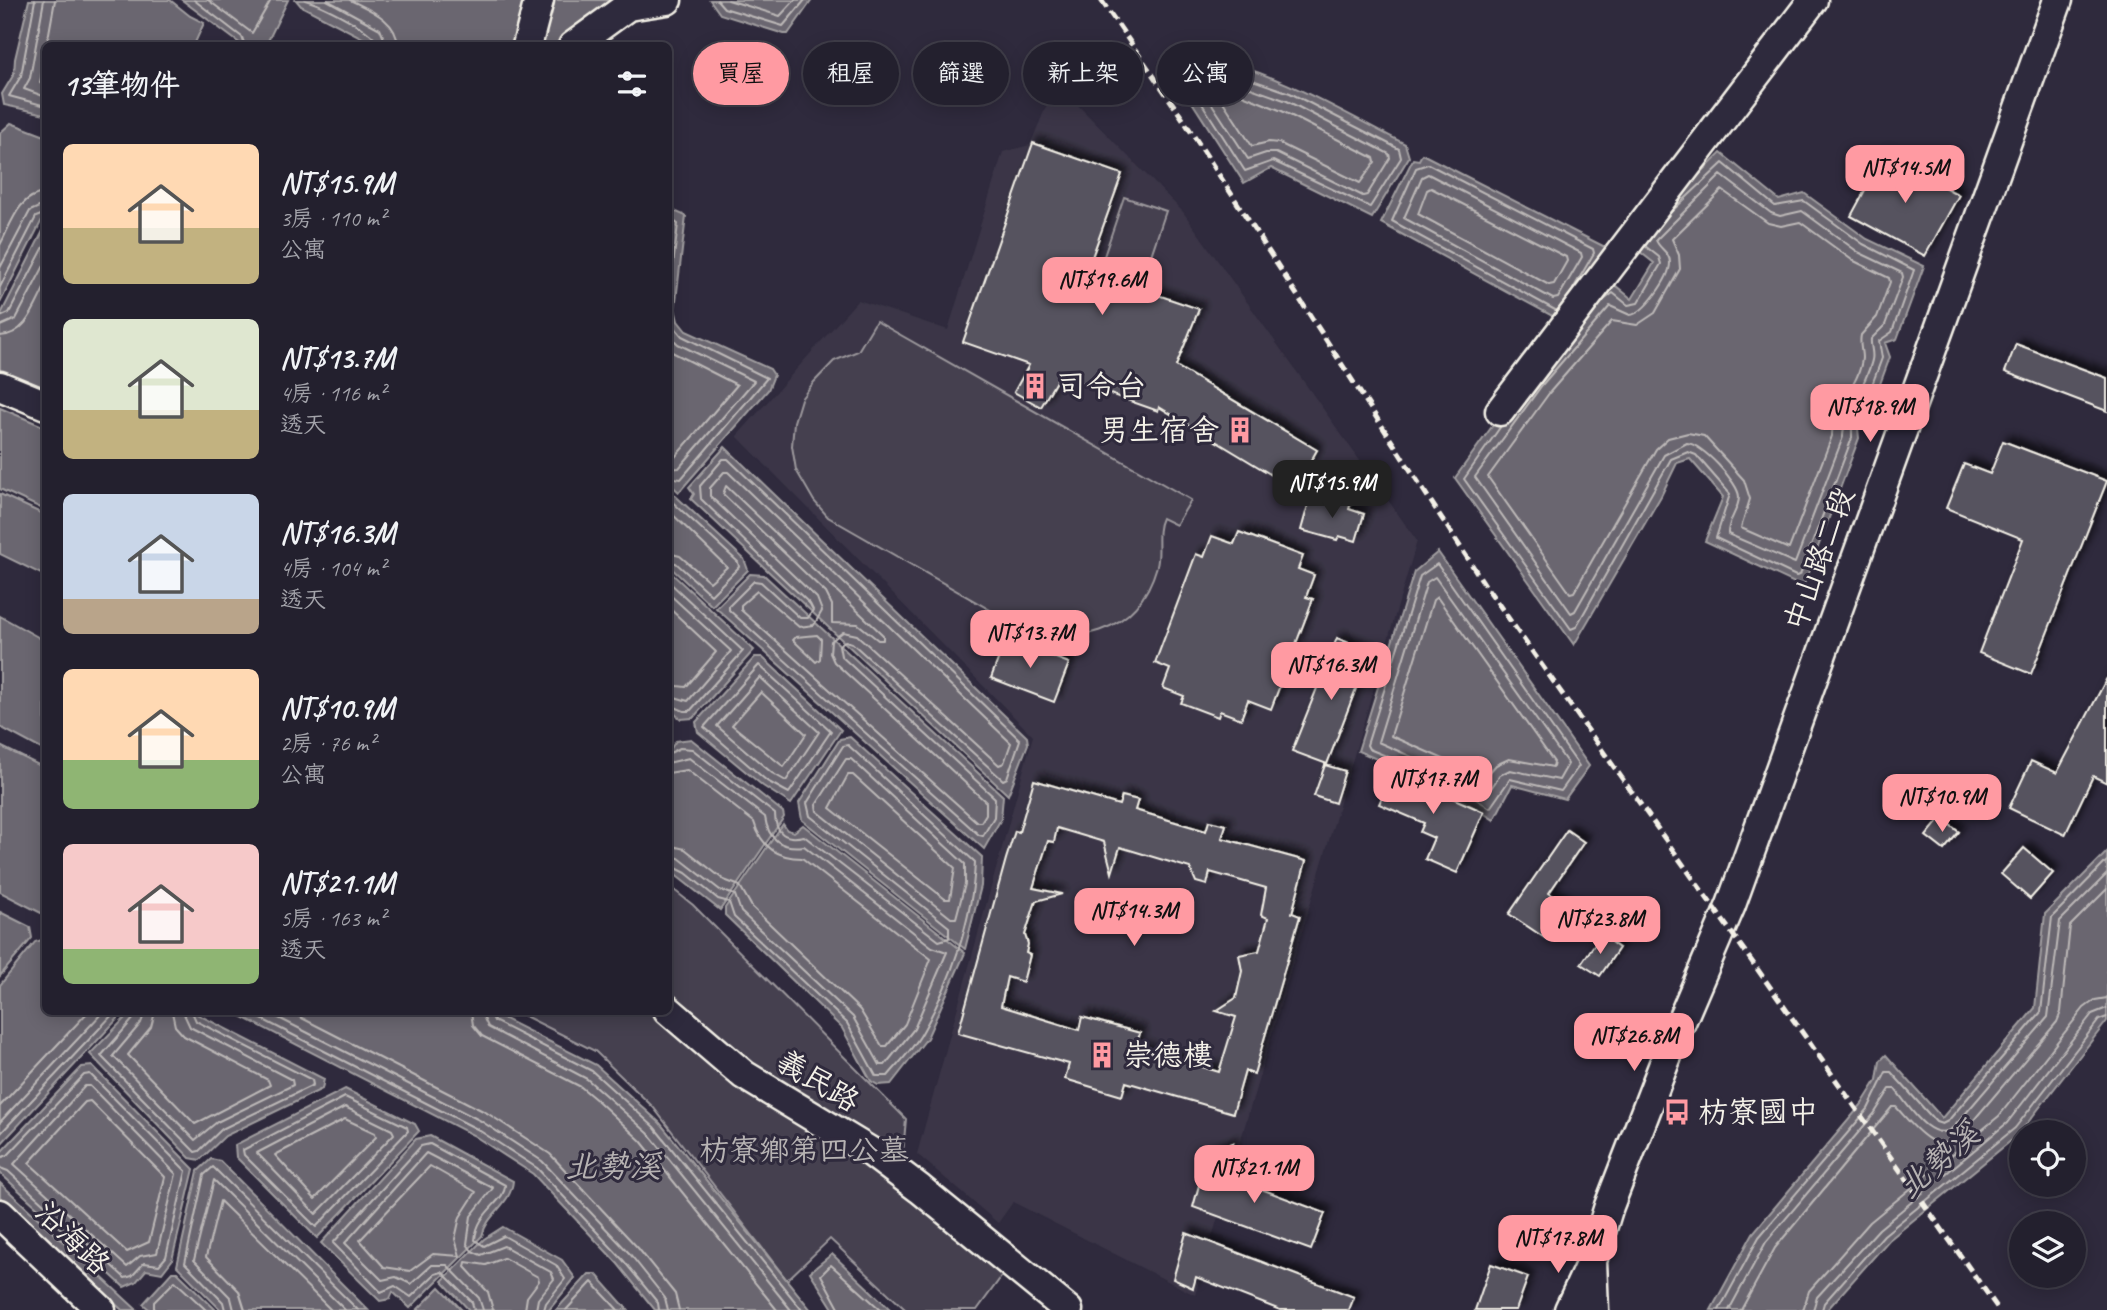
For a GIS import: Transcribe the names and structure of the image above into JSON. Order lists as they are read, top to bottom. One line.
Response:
{"streets":{"street":["中山路二段","義民路","沿海路"]},"water":["北勢溪"],"parks":["枋寮鄉第四公墓"],"places":{"building":["司令台","男生宿舍","崇德樓"],"bus stop":["枋寮國中"]},"page":{"chip":["買屋","租屋","篩選","新上架","公寓"],"heading":"13筆物件","list":[{"name":"NT$15.9M","note":"3房 · 110 m² · 公寓"},{"name":"NT$13.7M","note":"4房 · 116 m² · 透天"},{"name":"NT$16.3M","note":"4房 · 104 m² · 透天"},{"name":"NT$10.9M","note":"2房 · 76 m² · 公寓"},{"name":"NT$21.1M","note":"5房 · 163 m² · 透天"}],"price":["NT$14.5M","NT$19.6M","NT$18.9M","NT$15.9M","NT$13.7M","NT$16.3M","NT$17.7M","NT$10.9M","NT$14.3M","NT$23.8M","NT$26.8M","NT$21.1M","NT$17.8M"]}}
